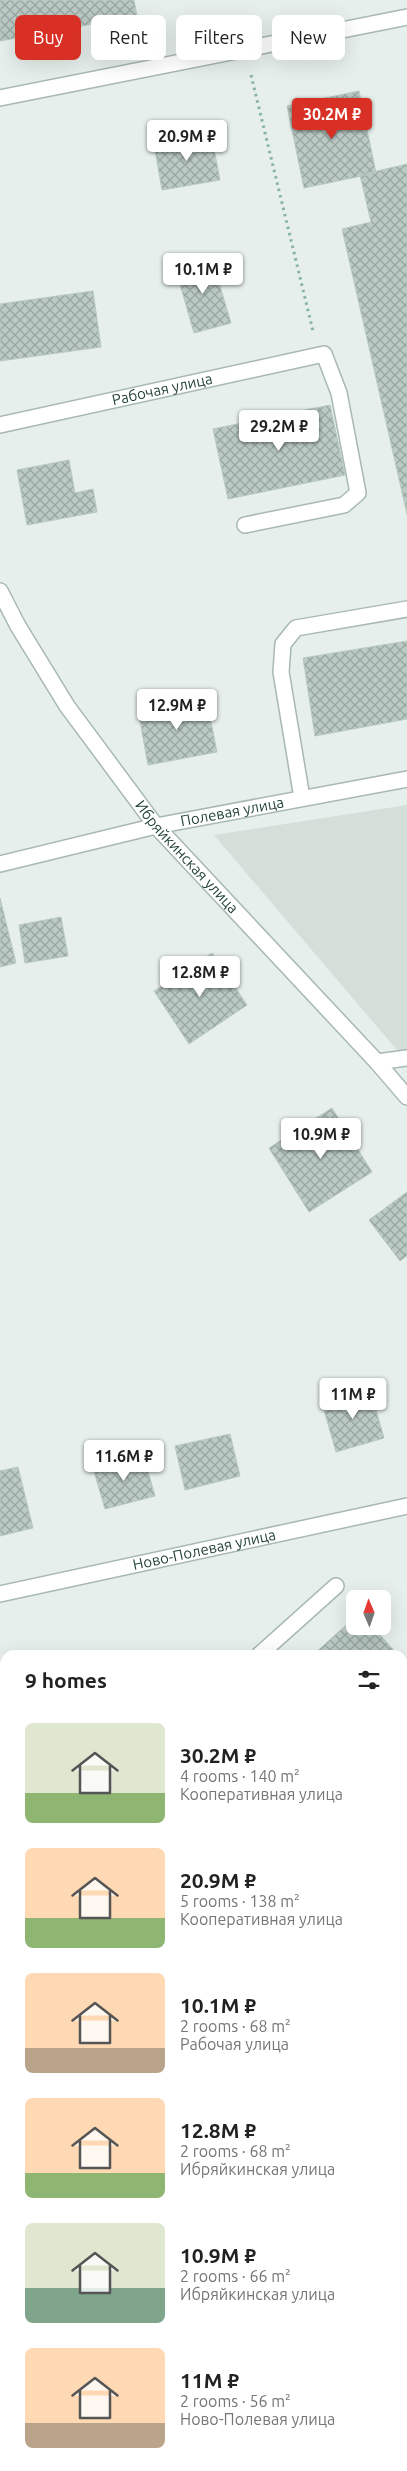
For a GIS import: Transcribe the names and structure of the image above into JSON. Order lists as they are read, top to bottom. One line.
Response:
{"streets":{"street":["Рабочая улица","Полевая улица","Ибряйкинская улица","Ново-Полевая улица"]},"crossings":[["Полевая улица","Ибряйкинская улица"]],"north":"top","page":{"chip":["Buy","Rent","Filters","New"],"price":["30.2M ₽","20.9M ₽","10.1M ₽","29.2M ₽","12.9M ₽","12.8M ₽","10.9M ₽","11M ₽","11.6M ₽"],"heading":"9 homes","list":[{"name":"30.2M ₽","note":"4 rooms · 140 m² · Кооперативная улица"},{"name":"20.9M ₽","note":"5 rooms · 138 m² · Кооперативная улица"},{"name":"10.1M ₽","note":"2 rooms · 68 m² · Рабочая улица"},{"name":"12.8M ₽","note":"2 rooms · 68 m² · Ибряйкинская улица"},{"name":"10.9M ₽","note":"2 rooms · 66 m² · Ибряйкинская улица"},{"name":"11M ₽","note":"2 rooms · 56 m² · Ново-Полевая улица"}]}}
